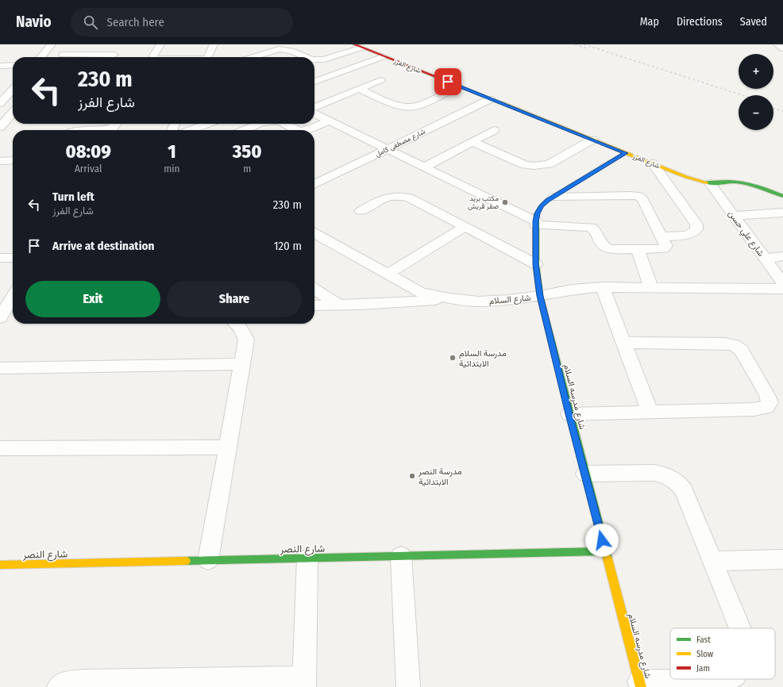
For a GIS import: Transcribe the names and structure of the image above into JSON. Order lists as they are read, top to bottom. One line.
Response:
{"streets":{"street":["شارع الفرز","شارع مصطفى كامل","شارع علي حسن","شارع السلام","شارع مدرسه السلام","شارع النصر"]},"crossings":[["شارع الفرز","شارع مصطفى كامل"],["شارع الفرز","شارع علي حسن"],["شارع الفرز","شارع مدرسه السلام"],["شارع السلام","شارع مدرسه السلام"],["شارع مدرسه السلام","شارع النصر"]],"places":["مكتب بريد صقر قريش","مدرسة السلام الابتدائية","مدرسة النصر الابتدائية"],"legend":["Fast","Slow","Jam"],"page":{"header":"Navio","search":"Search here","nav":["Map","Directions","Saved"],"map_buttons":["+","−"],"turn":["230 m","شارع الفرز"],"eta":["08:09","Arrival","1","min","350","m"],"list":[{"name":"Turn left","note":"شارع الفرز","value":"230 m"},{"name":"Arrive at destination","value":"120 m"}],"buttons":["Exit","Share"]}}
